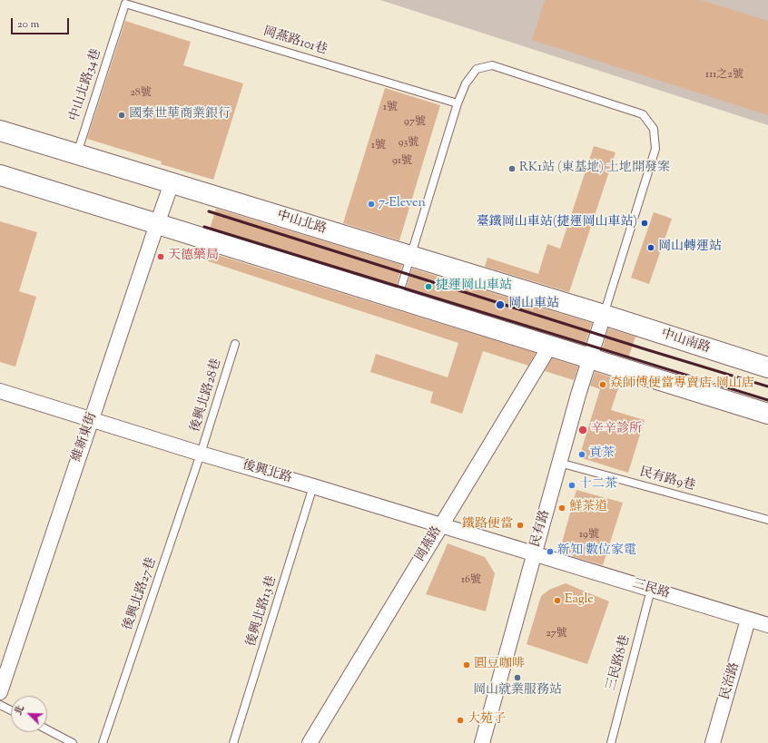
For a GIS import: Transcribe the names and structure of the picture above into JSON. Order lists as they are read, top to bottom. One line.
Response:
{"streets":{"main road":["中山北路","中山南路"],"street":["維新東街","後興北路","民有路","岡燕路","三民路","民治路"],"lane":["岡燕路101巷","中山北路34巷","後興北路28巷","民有路9巷","後興北路27巷","後興北路13巷","三民路8巷"]},"crossings":[["岡燕路101巷","中山北路34巷"],["中山北路34巷","中山北路"],["中山北路","中山南路"],["中山北路","維新東街"],["中山北路","民有路"],["中山南路","民有路"],["後興北路28巷","後興北路"],["後興北路28巷","後興北路27巷"],["維新東街","後興北路"],["後興北路","民有路"],["後興北路","岡燕路"],["後興北路","三民路"],["後興北路","後興北路27巷"],["後興北路","後興北路13巷"],["民有路9巷","民有路"],["民有路","三民路"],["三民路","三民路8巷"],["三民路","民治路"]],"places":["國泰世華商業銀行","RK1站 (東基地) 土地開發案","7-Eleven","臺鐵岡山車站(捷運岡山車站)","岡山轉運站","天德藥局","捷運岡山車站","岡山車站","𡘙師傅便當專賣店-岡山店","辛辛診所","貢茶","十二茶","鮮茶道","鐵路便當","新知 數位家電","Eagle","圓豆咖啡","岡山就業服務站","大苑子"],"house_numbers":["111之2號","28號","1號","97號","93號","1號","91號","19號","16號","27號"],"scale_bar":"20 m","north":"top left"}
